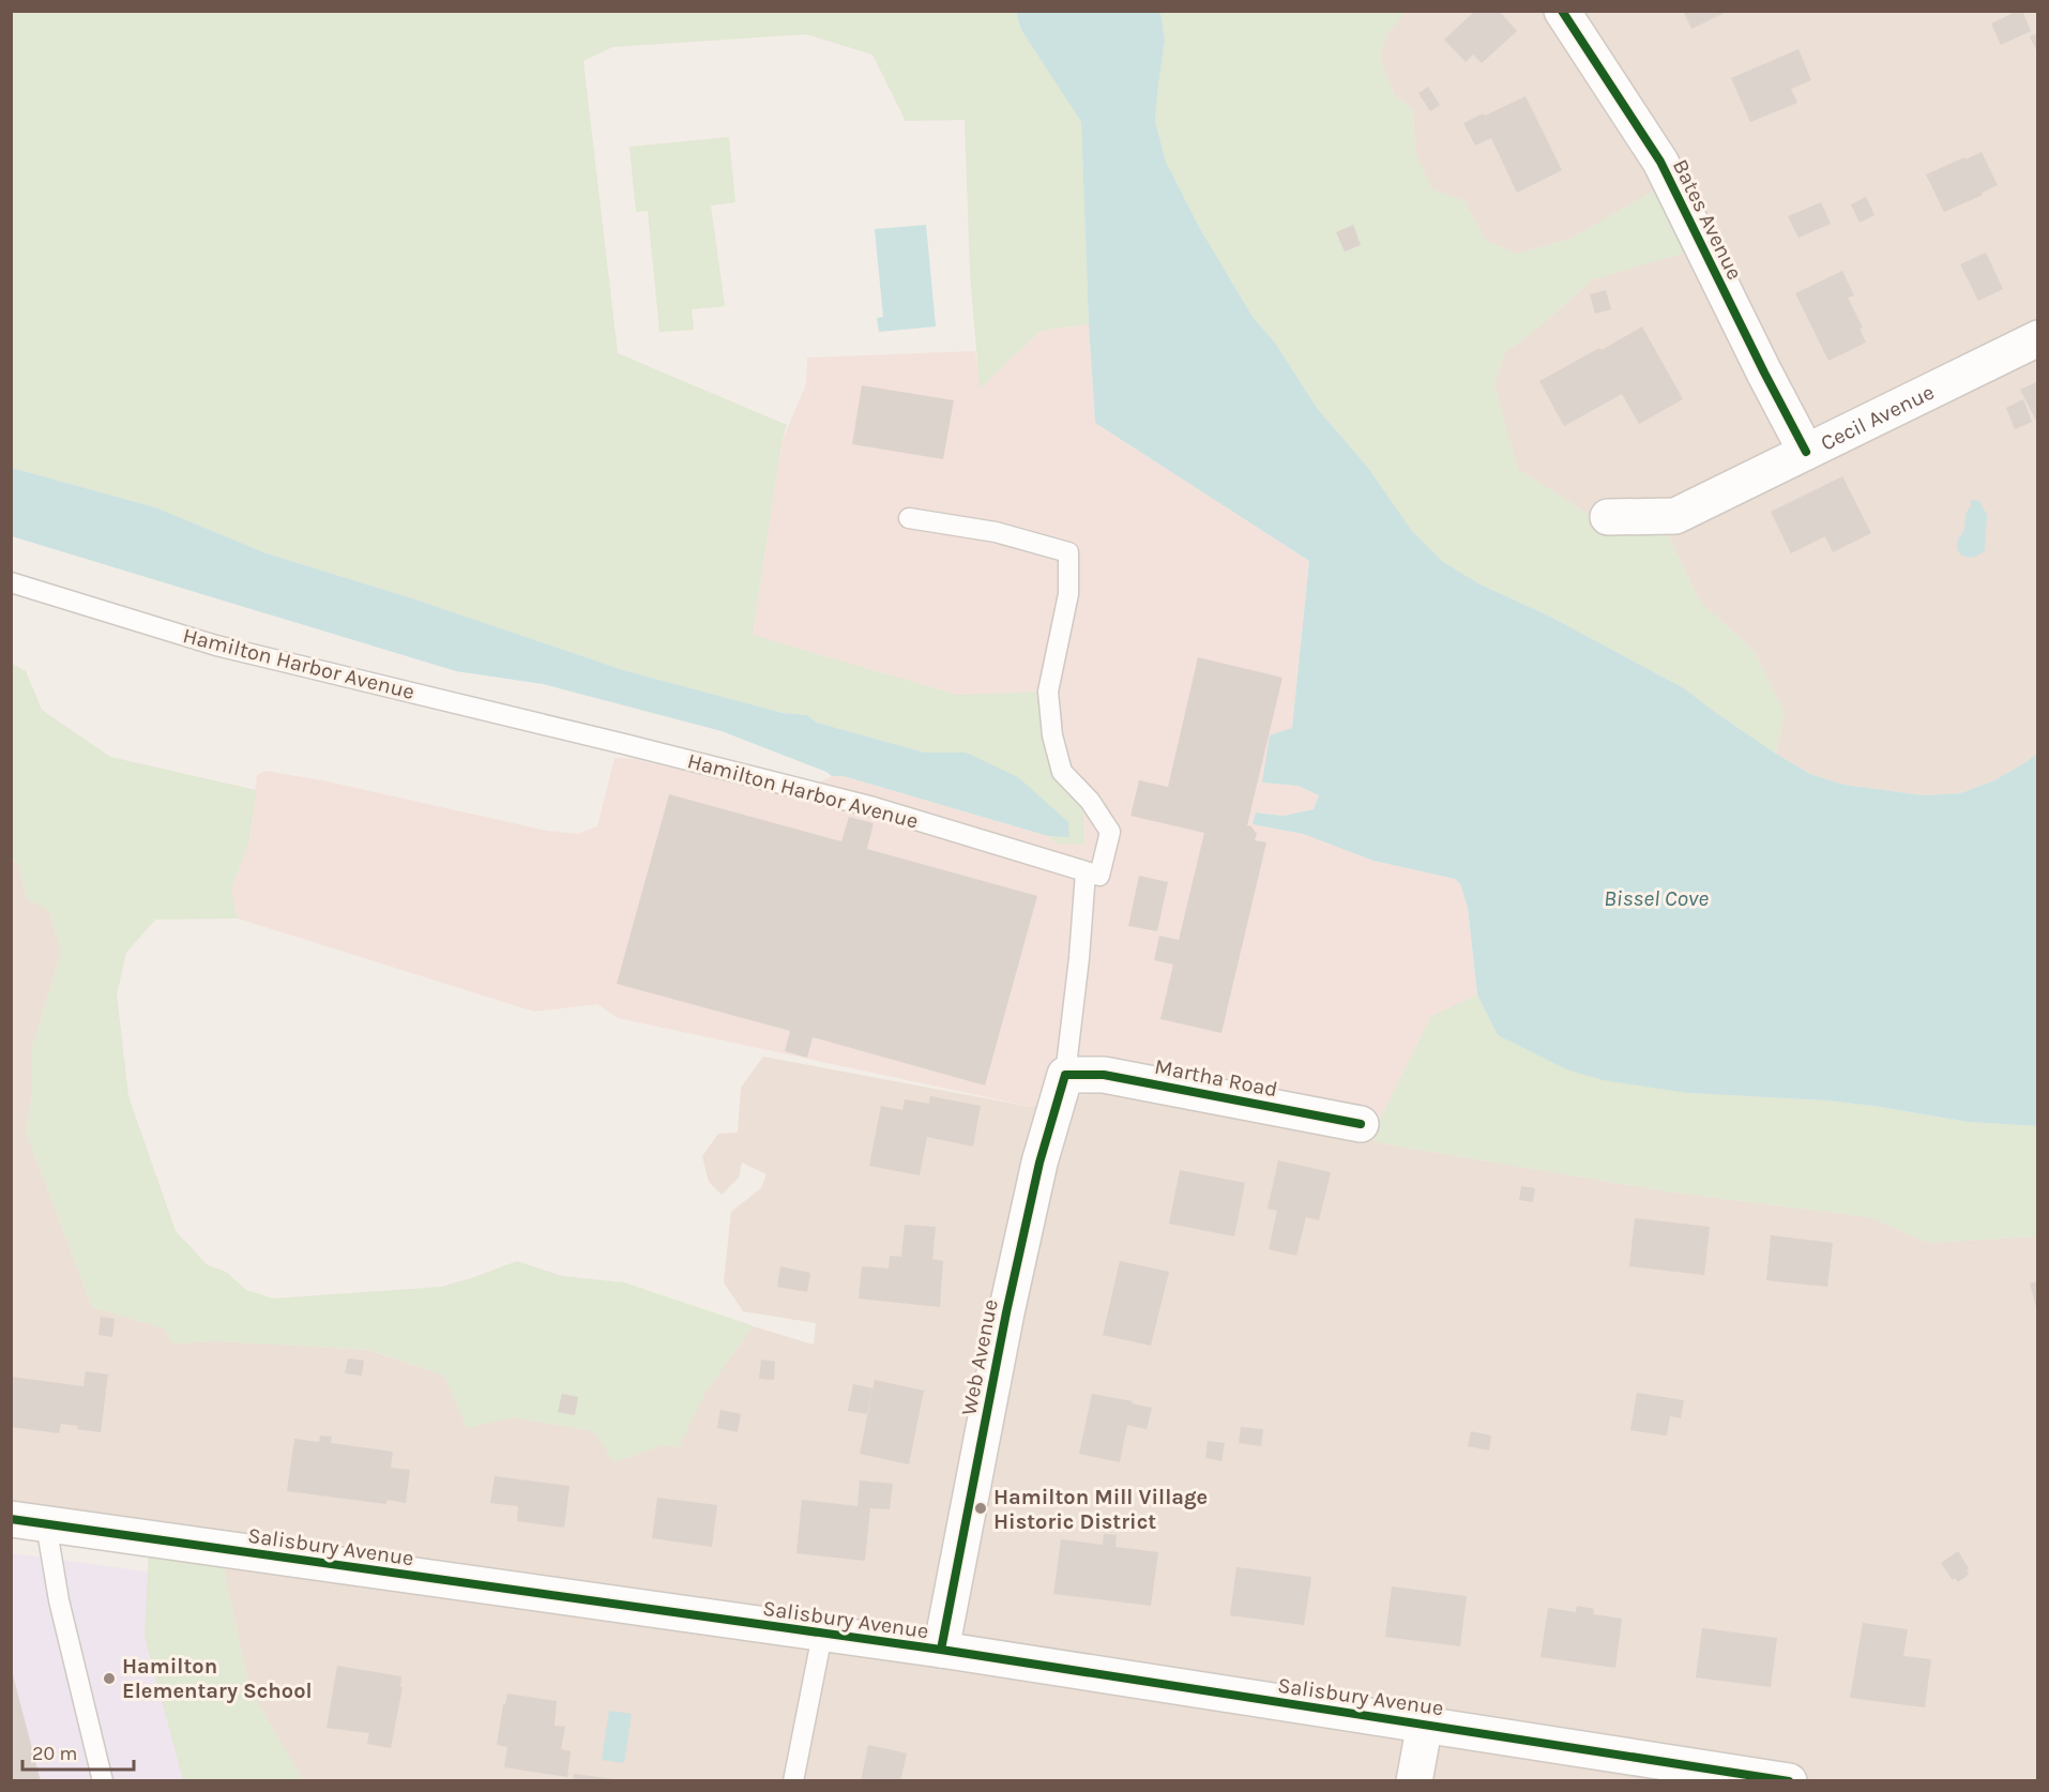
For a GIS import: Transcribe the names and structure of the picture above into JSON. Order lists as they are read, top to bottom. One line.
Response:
{"streets":{"street":["Bates Avenue","Cecil Avenue","Martha Road","Web Avenue","Salisbury Avenue"],"lane":["Hamilton Harbor Avenue"]},"crossings":[["Bates Avenue","Cecil Avenue"],["Martha Road","Web Avenue"],["Web Avenue","Salisbury Avenue"]],"water":["Bissel Cove"],"places":["Hamilton Mill Village Historic District","Hamilton Elementary School"],"scale_bar":"20 m"}
